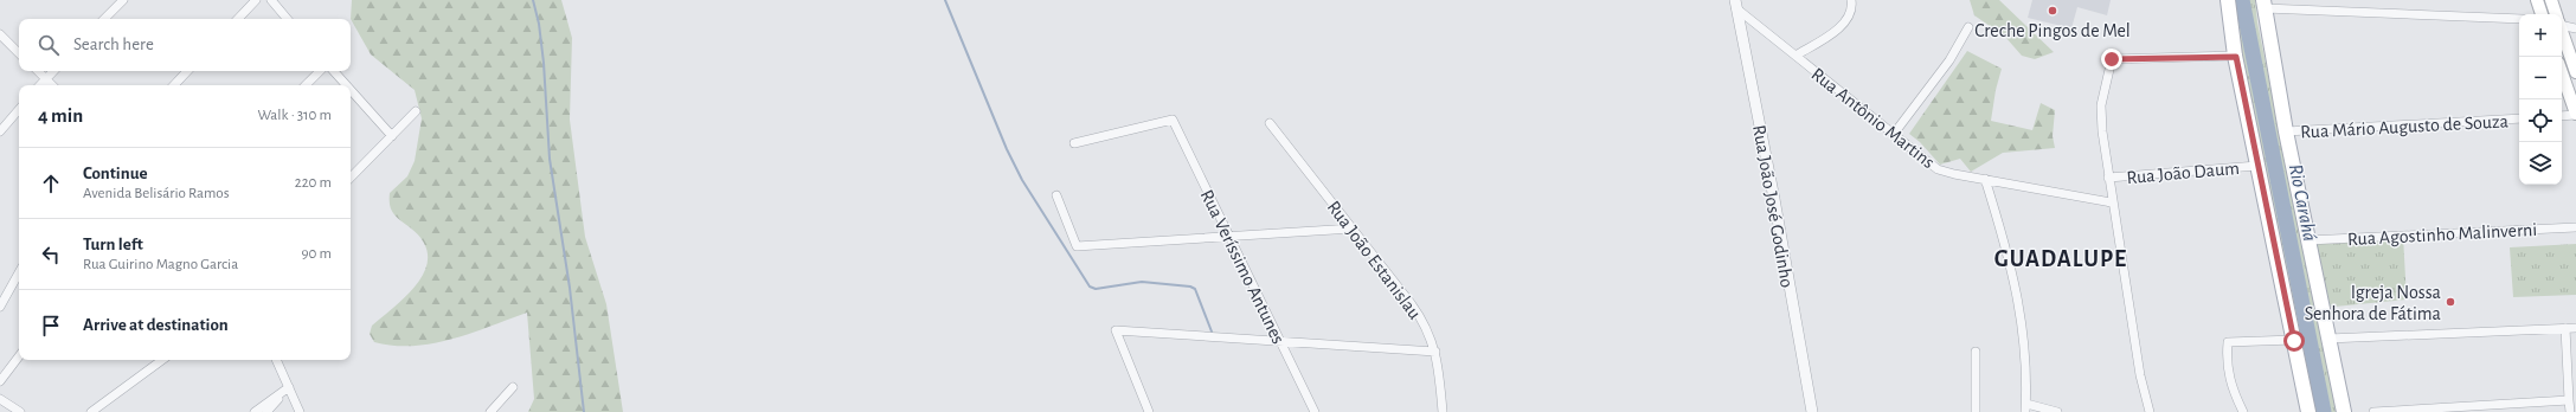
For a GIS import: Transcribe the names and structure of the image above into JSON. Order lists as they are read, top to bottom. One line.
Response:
{"streets":{"street":["Rua Antônio Martins","Rua Mário Augusto de Souza","Rua João Daum","Rua João José Godinho","Rua Agostinho Malinverni","Rua João Estanislau","Rua Veríssimo Antunes"]},"crossings":[["Rua Antônio Martins","Rua João José Godinho"]],"districts":["GUADALUPE"],"water":["Rio Carahá"],"places":["Creche Pingos de Mel","Igreja Nossa Senhora de Fátima"],"page":{"map_buttons":["+","−"],"search":"Search here","heading":["4 min","Walk · 310 m"],"list":[["Continue","Avenida Belisário Ramos","220 m"],["Turn left","Rua Guirino Magno Garcia","90 m"],"Arrive at destination"]}}
